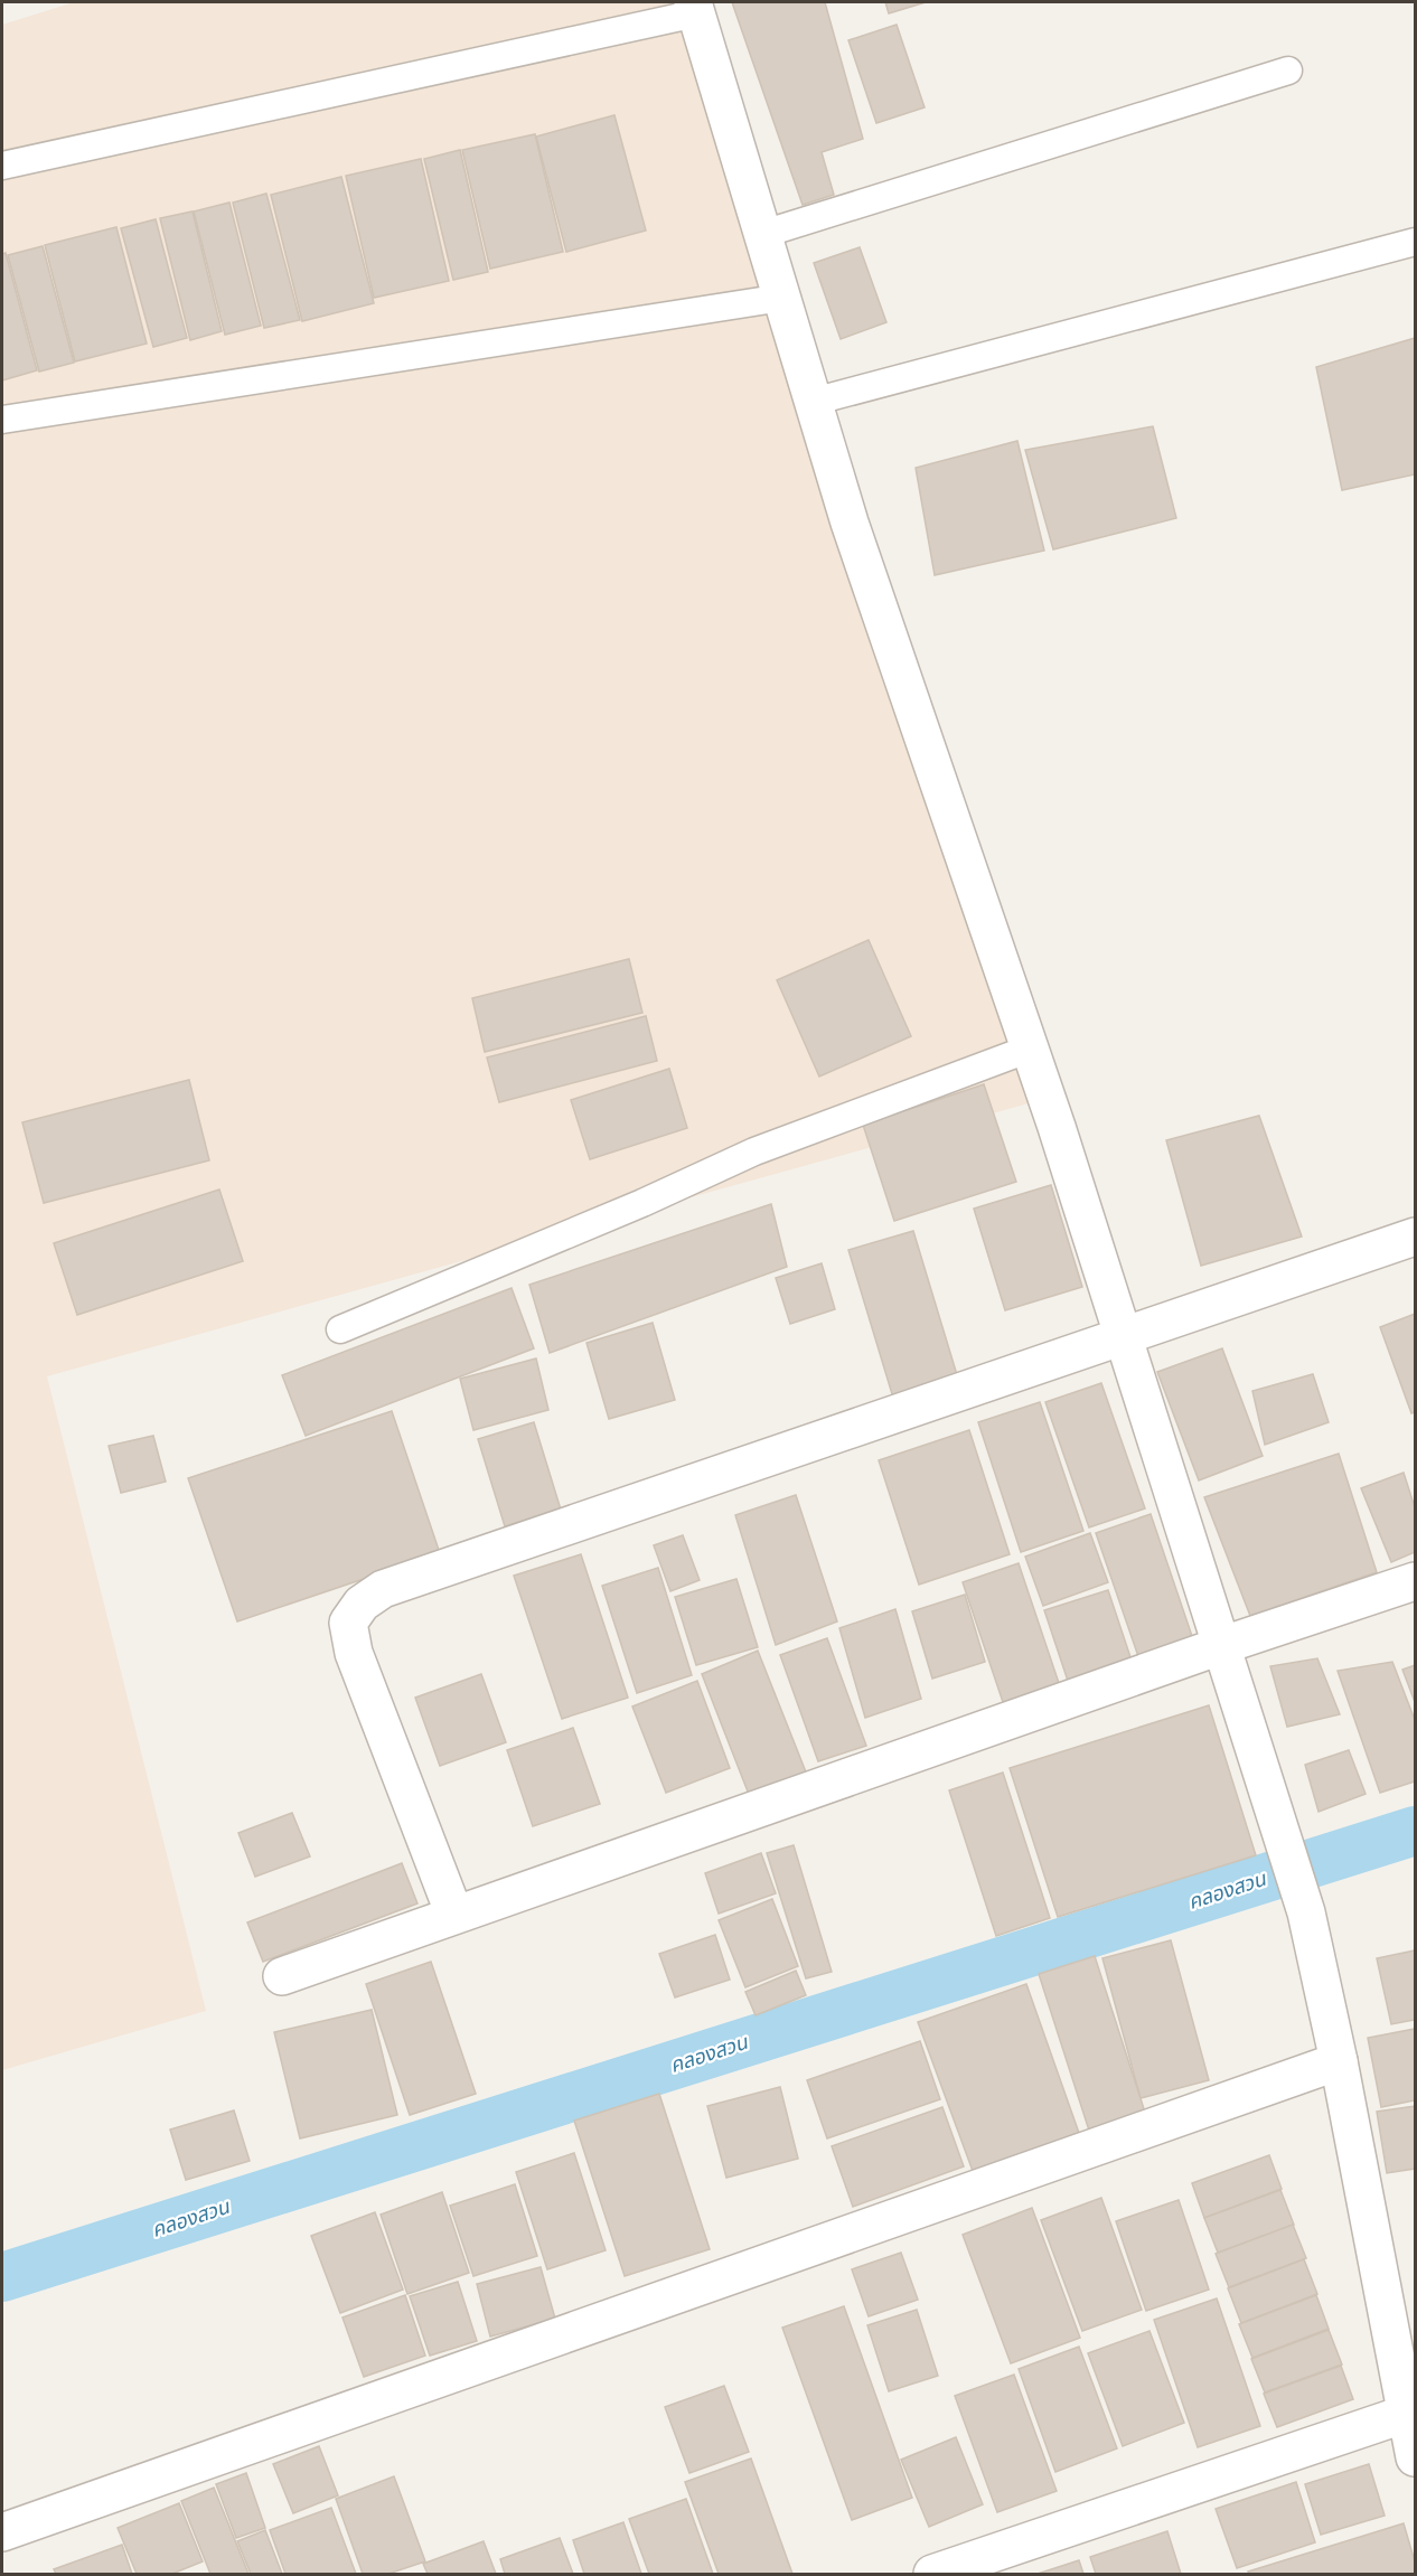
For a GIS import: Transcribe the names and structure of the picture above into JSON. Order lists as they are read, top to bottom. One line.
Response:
{"water":["คลองสวน"]}
